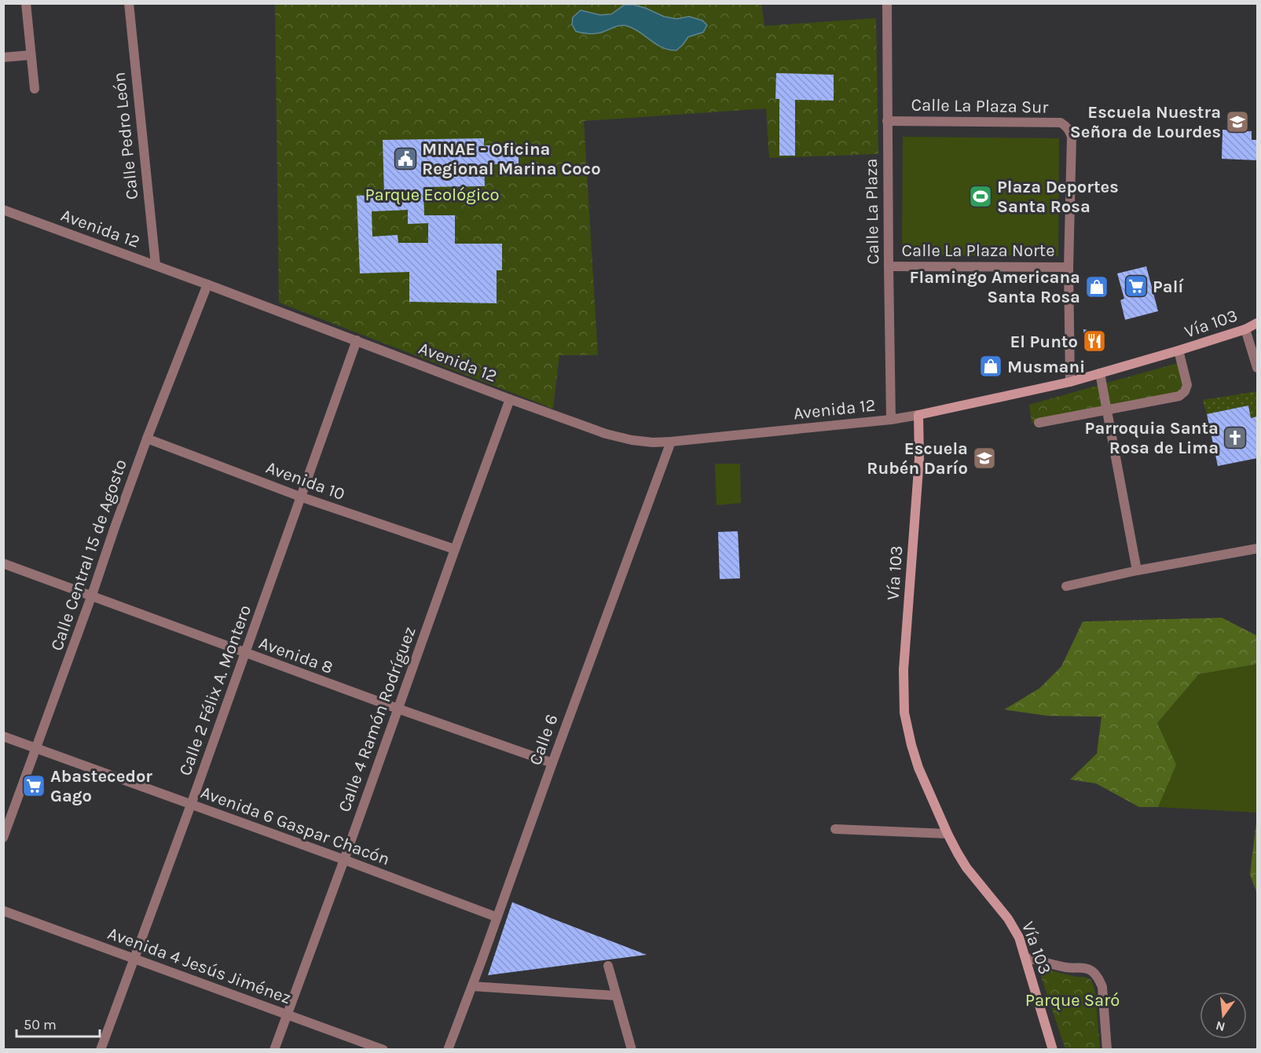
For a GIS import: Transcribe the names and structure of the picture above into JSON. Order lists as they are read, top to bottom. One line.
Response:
{"streets":{"main road":["Vía 103"],"street":["Calle La Plaza Sur","Calle Pedro León","Calle La Plaza","Avenida 12","Calle La Plaza Norte","Avenida 10","Calle Central 15 de Agosto","Avenida 8","Calle 2 Félix A. Montero","Calle 4 Ramón Rodríguez","Calle 6","Avenida 6 Gaspar Chacón","Avenida 4 Jesús Jiménez"]},"crossings":[["Calle La Plaza Sur","Calle La Plaza"],["Calle La Plaza Sur","Calle La Plaza Norte"],["Calle Pedro León","Avenida 12"],["Calle La Plaza","Avenida 12"],["Calle La Plaza","Calle La Plaza Norte"],["Avenida 12","Vía 103"],["Avenida 12","Calle Central 15 de Agosto"],["Avenida 12","Calle 2 Félix A. Montero"],["Avenida 12","Calle 4 Ramón Rodríguez"],["Avenida 12","Calle 6"],["Avenida 10","Calle Central 15 de Agosto"],["Avenida 10","Calle 2 Félix A. Montero"],["Avenida 10","Calle 4 Ramón Rodríguez"],["Calle Central 15 de Agosto","Avenida 8"],["Calle Central 15 de Agosto","Avenida 6 Gaspar Chacón"],["Avenida 8","Calle 2 Félix A. Montero"],["Avenida 8","Calle 4 Ramón Rodríguez"],["Avenida 8","Calle 6"],["Calle 2 Félix A. Montero","Avenida 6 Gaspar Chacón"],["Calle 2 Félix A. Montero","Avenida 4 Jesús Jiménez"],["Calle 4 Ramón Rodríguez","Avenida 6 Gaspar Chacón"],["Calle 4 Ramón Rodríguez","Avenida 4 Jesús Jiménez"],["Calle 6","Avenida 6 Gaspar Chacón"]],"parks":["Parque Ecológico","Parque Saró"],"places":{"school or university":["Escuela Nuestra Señora de Lourdes","Escuela Rubén Darío"],"public building":["MINAE - Oficina Regional Marina Coco"],"sports":["Plaza Deportes Santa Rosa"],"supermarket":["Palí","Abastecedor Gago"],"shop":["Flamingo Americana Santa Rosa","Musmani"],"restaurant":["El Punto"],"church":["Parroquia Santa Rosa de Lima"]},"scale_bar":"50 m","north":"bottom"}
